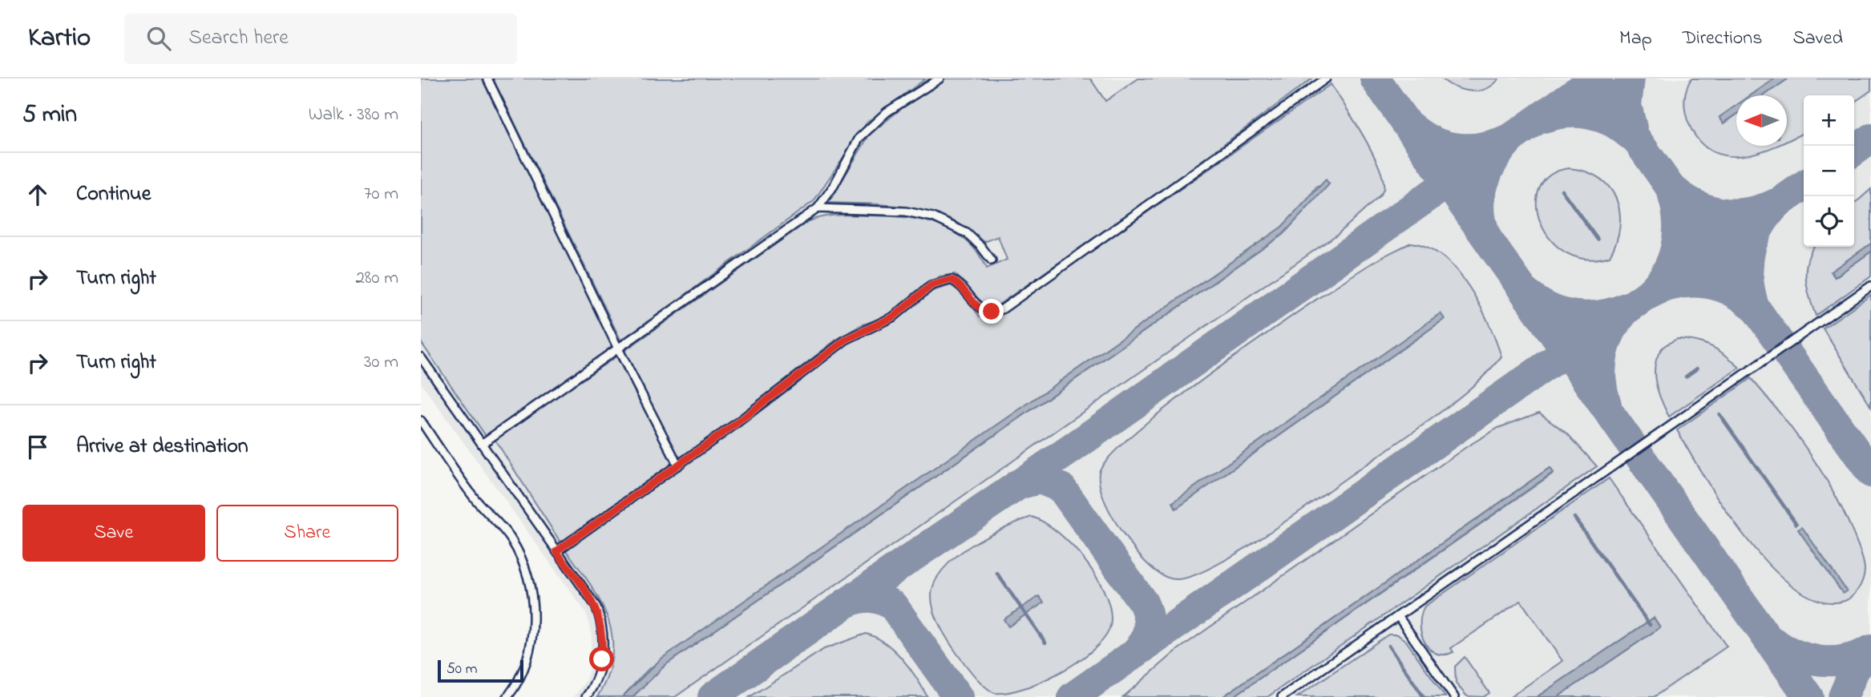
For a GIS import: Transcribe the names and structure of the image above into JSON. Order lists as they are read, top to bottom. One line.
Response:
{"scale_bar":"50 m","north":"left","page":{"header":"Kartio","search":"Search here","nav":["Map","Directions","Saved"],"heading":["5 min","Walk · 380 m"],"map_buttons":["+","−"],"list":[["Continue","70 m"],["Turn right","280 m"],["Turn right","30 m"],"Arrive at destination"],"buttons":["Save","Share"],"scale":"50 m"}}
